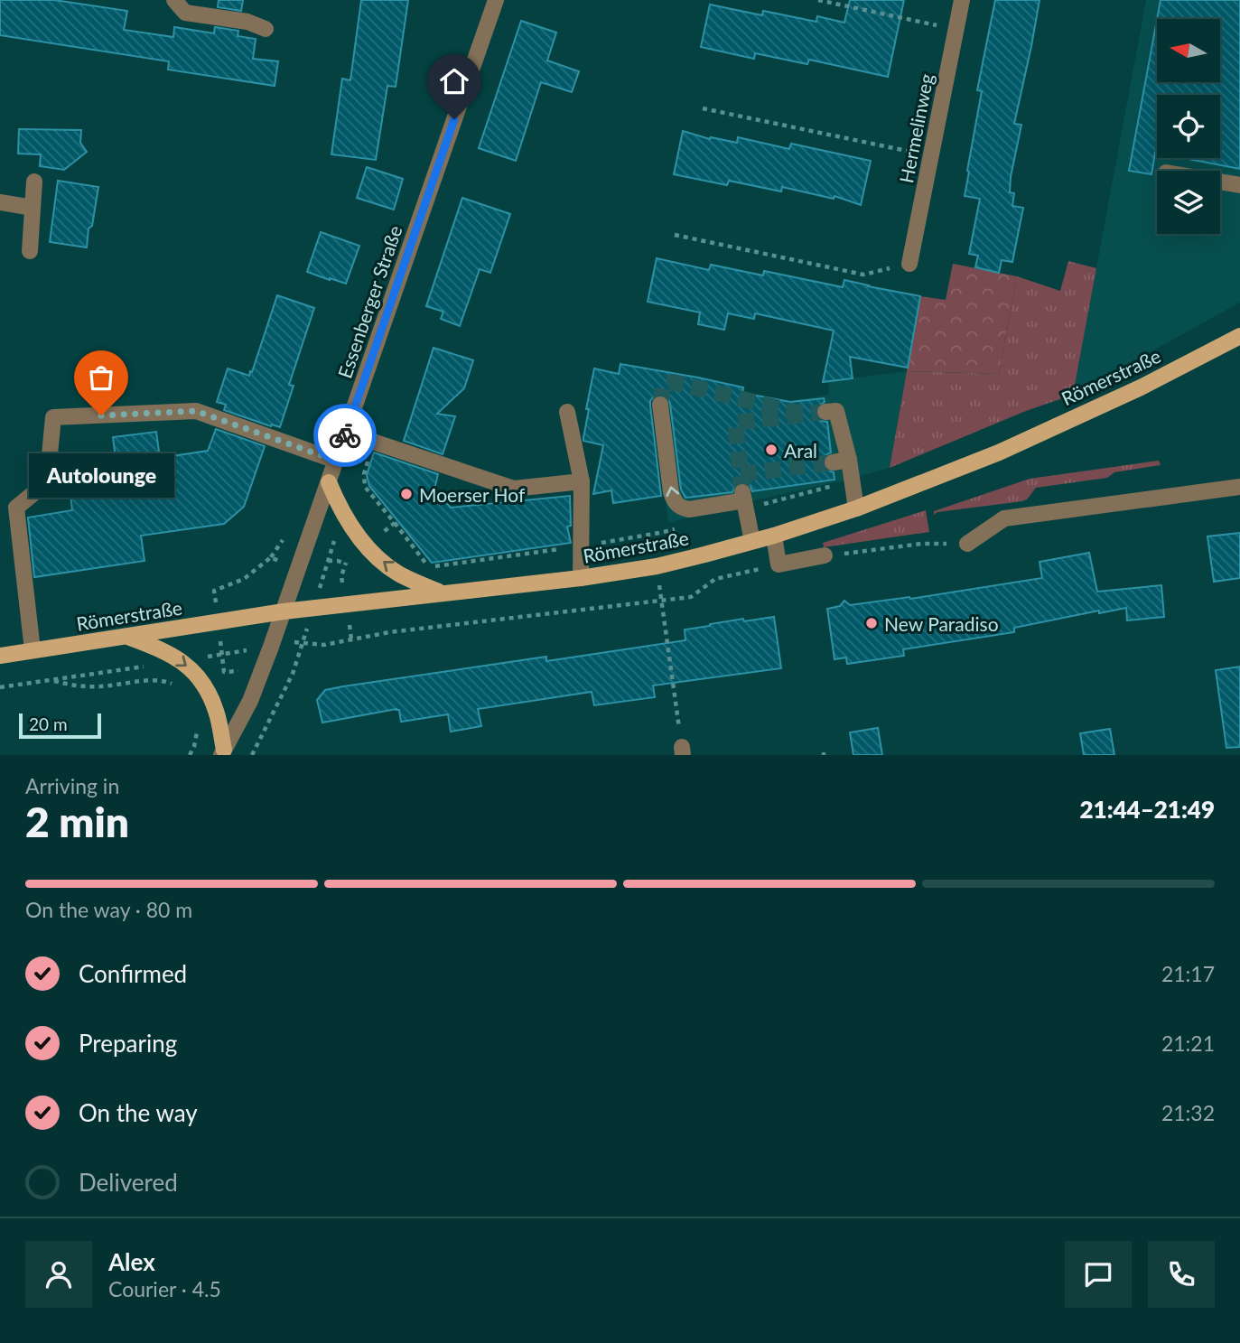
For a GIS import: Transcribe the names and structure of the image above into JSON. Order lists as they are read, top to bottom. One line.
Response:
{"streets":{"main road":["Römerstraße"],"street":["Hermelinweg","Essenberger Straße"]},"crossings":[["Essenberger Straße","Römerstraße"]],"places":["Autolounge","Aral","Moerser Hof","New Paradiso"],"scale_bar":"20 m","north":"left","page":{"bubble":"Autolounge","scale":"20 m","heading":["2 min","Arriving in","21:44–21:49"],"panel":["Alex","Courier · 4.5"],"bar":"On the way · 80 m","list":[["Confirmed","21:17"],["Preparing","21:21"],["On the way","21:32"],"Delivered"]}}
